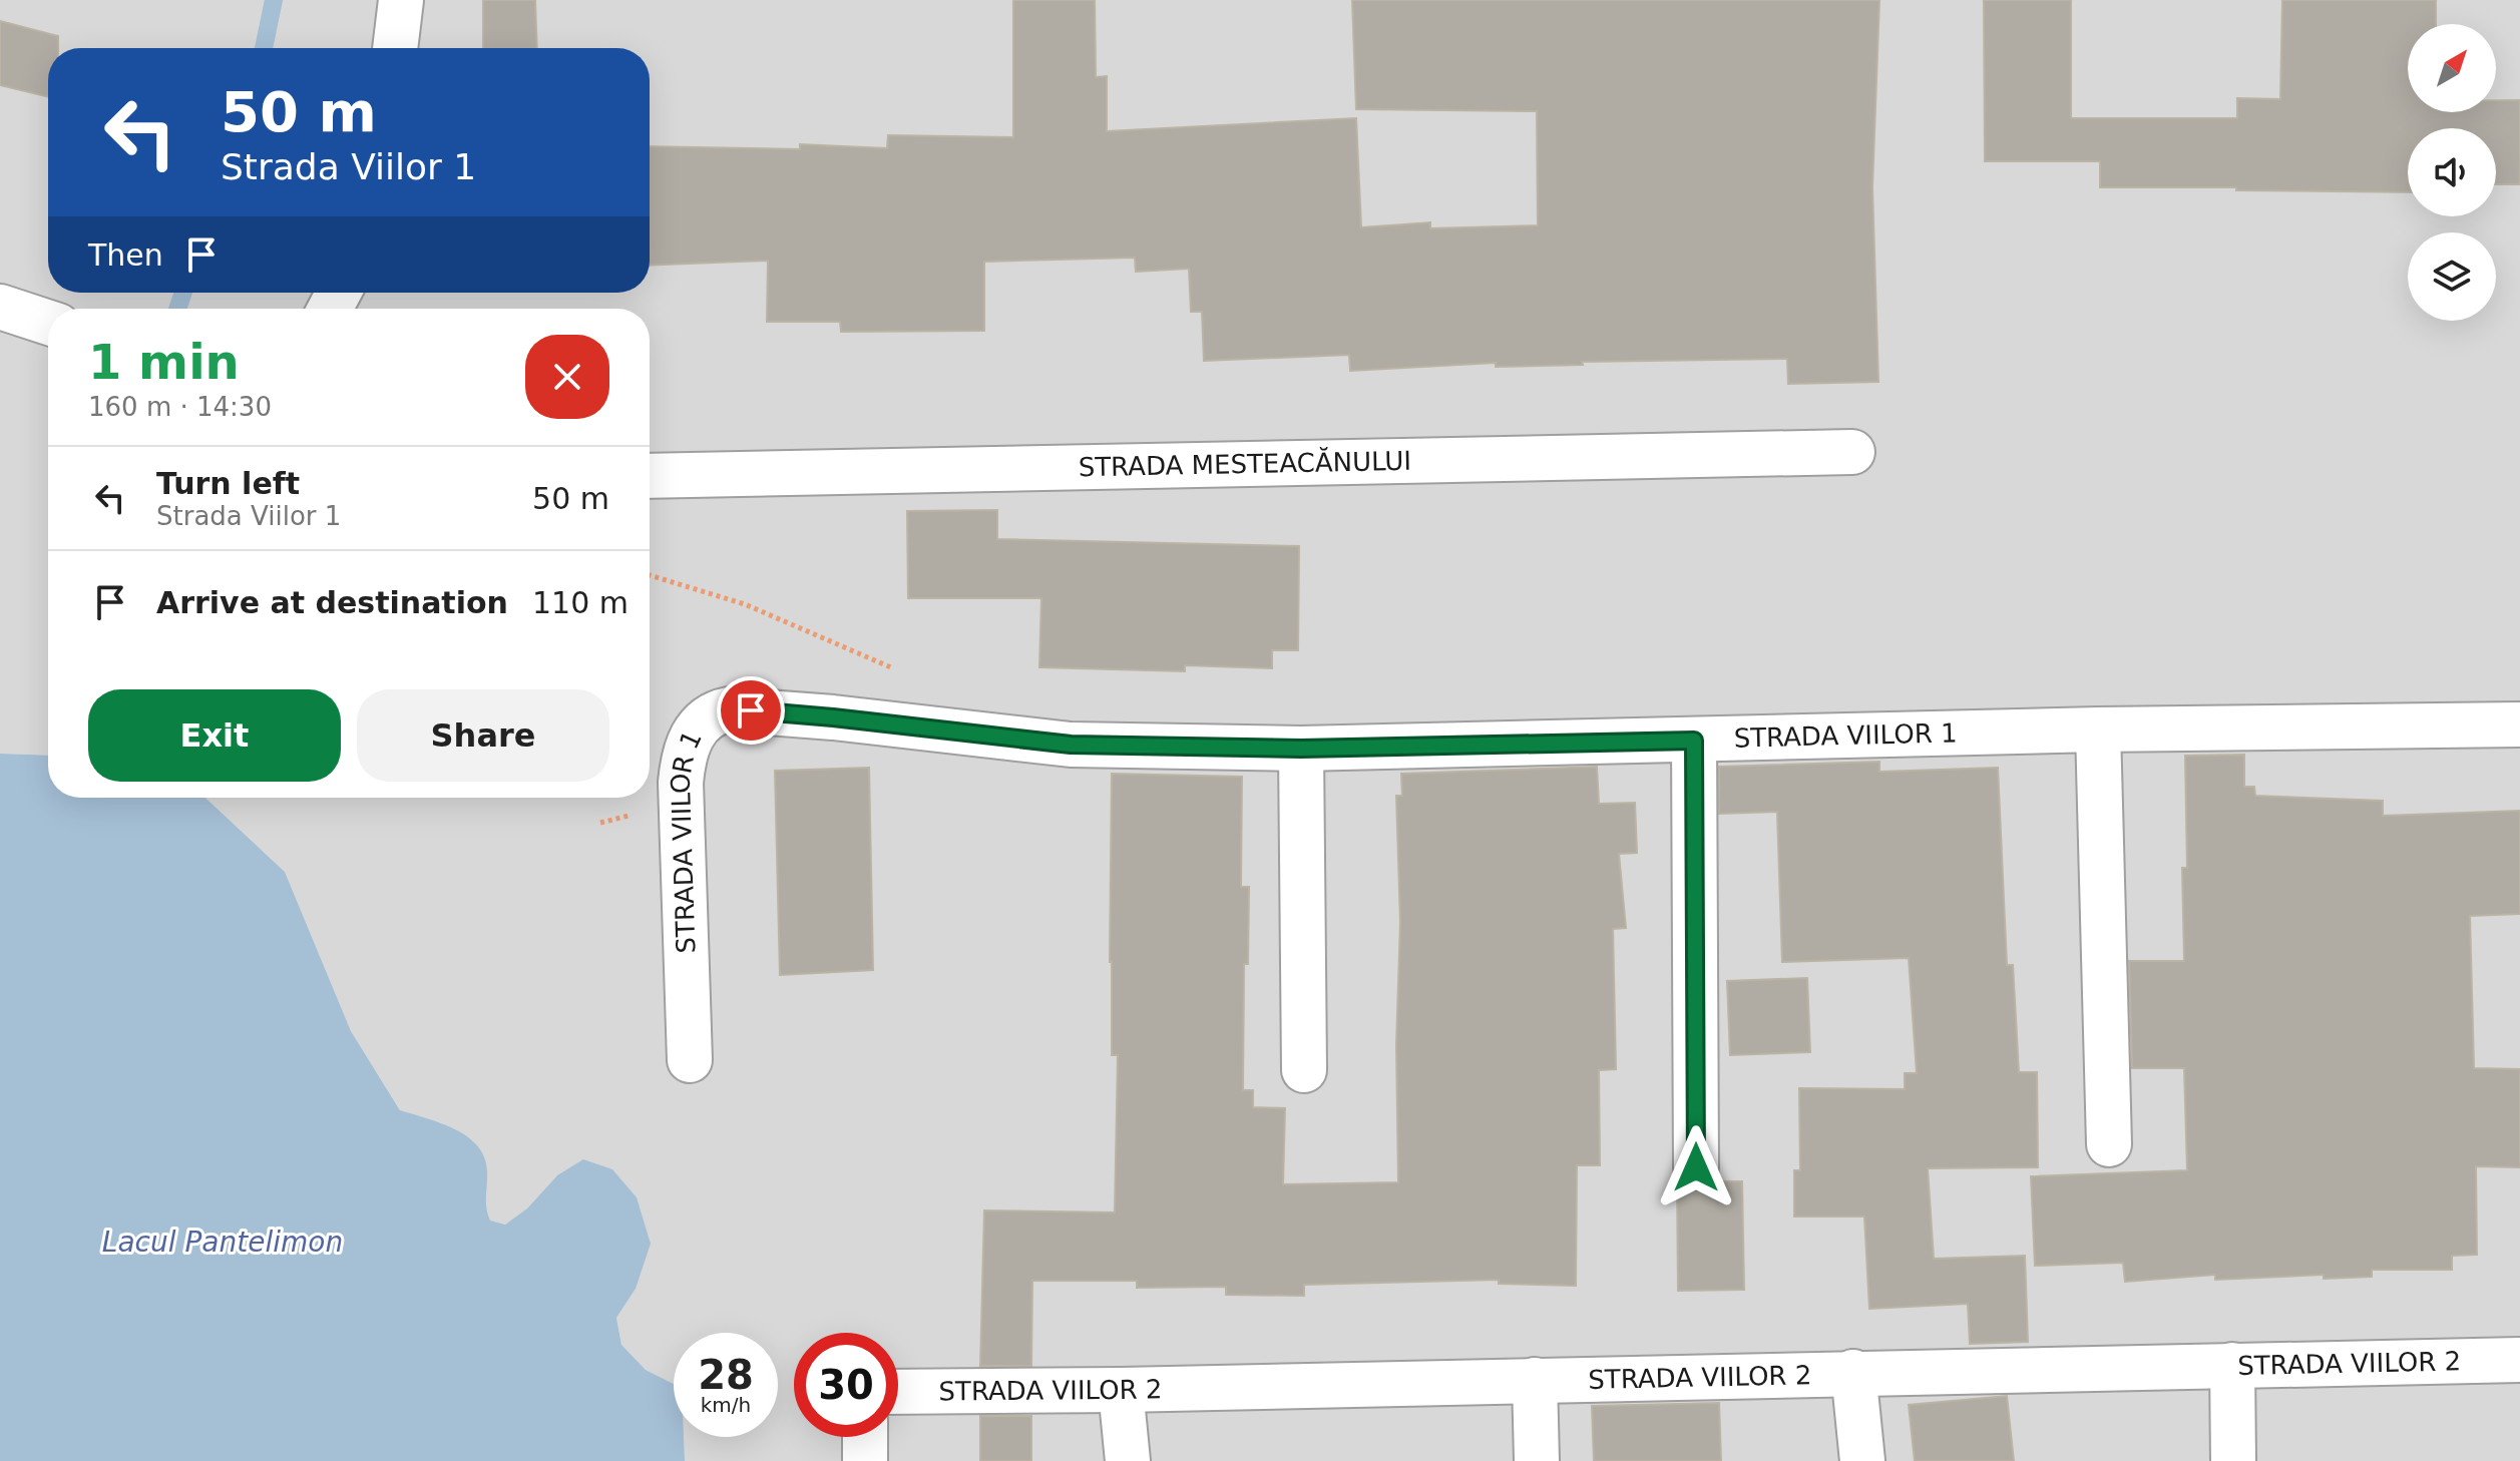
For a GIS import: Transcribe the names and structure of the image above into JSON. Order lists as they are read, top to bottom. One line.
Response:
{"streets":{"street":["STRADA MESTEACĂNULUI","STRADA VIILOR 1","STRADA VIILOR 2"]},"water":["Lacul Pantelimon"],"north":"top right","page":{"turn":["50 m","Strada Viilor 1"],"then":"Then","heading":["1 min","160 m · 14:30"],"list":[{"name":"Turn left","note":"Strada Viilor 1","value":"50 m"},{"name":"Arrive at destination","value":"110 m"}],"buttons":["Exit","Share"],"speed":"28 km/h","limit":"30"}}
